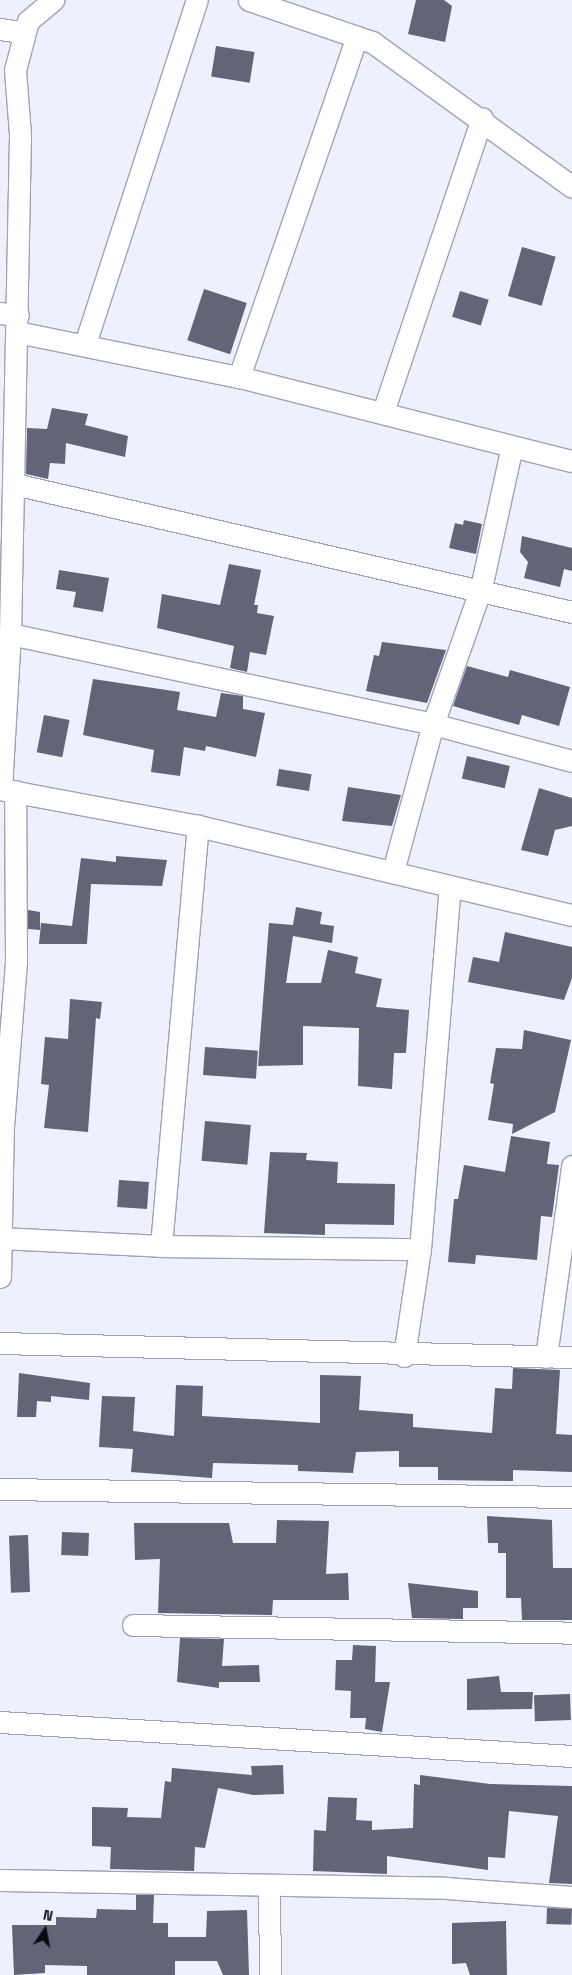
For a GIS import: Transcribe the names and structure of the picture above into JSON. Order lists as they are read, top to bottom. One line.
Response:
{"north":"top"}
